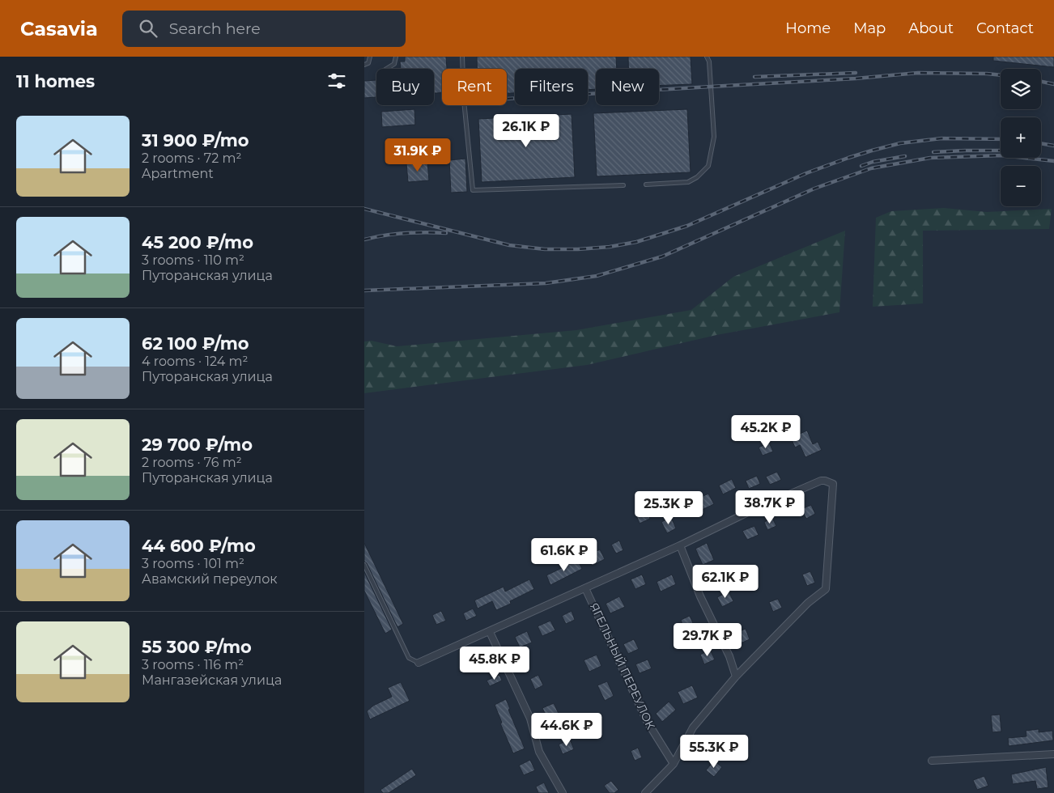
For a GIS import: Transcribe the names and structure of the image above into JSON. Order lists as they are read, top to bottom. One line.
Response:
{"streets":{"street":["ЯГЕЛЬНЫЙ ПЕРЕУЛОК"]},"page":{"header":"Casavia","search":"Search here","nav":["Home","Map","About","Contact"],"heading":"11 homes","map_buttons":["+","−"],"chip":["Buy","Rent","Filters","New"],"list":[{"name":"31 900 ₽/mo","note":"2 rooms · 72 m² · Apartment"},{"name":"45 200 ₽/mo","note":"3 rooms · 110 m² · Путоранская улица"},{"name":"62 100 ₽/mo","note":"4 rooms · 124 m² · Путоранская улица"},{"name":"29 700 ₽/mo","note":"2 rooms · 76 m² · Путоранская улица"},{"name":"44 600 ₽/mo","note":"3 rooms · 101 m² · Авамский переулок"},{"name":"55 300 ₽/mo","note":"3 rooms · 116 m² · Мангазейская улица"}],"price":["26.1K ₽","31.9K ₽","45.2K ₽","38.7K ₽","25.3K ₽","61.6K ₽","62.1K ₽","29.7K ₽","45.8K ₽","44.6K ₽","55.3K ₽"]}}
